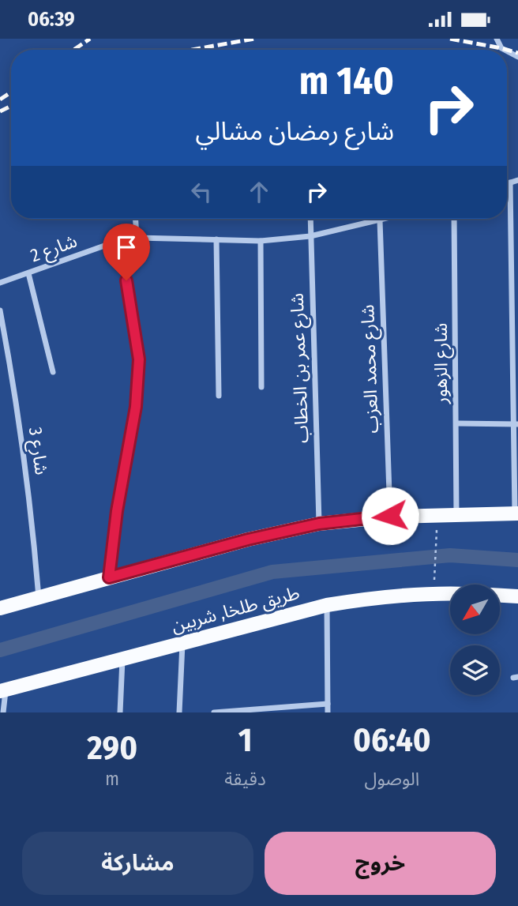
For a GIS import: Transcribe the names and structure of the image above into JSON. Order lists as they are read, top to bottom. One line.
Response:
{"streets":{"main road":["طريق طلخا, شربين"],"street":["شارع 2","شارع الزهور","شارع عمر بن الخطاب","شارع محمد العزب","شارع 3"]},"crossings":[["شارع 2","شارع عمر بن الخطاب"],["شارع 2","شارع محمد العزب"]],"north":"bottom left","page":{"status":"06:39","turn":["140 m","شارع رمضان مشالي"],"eta":["06:40","الوصول","1","دقيقة","290","m"],"buttons":["خروج","مشاركة"]}}
